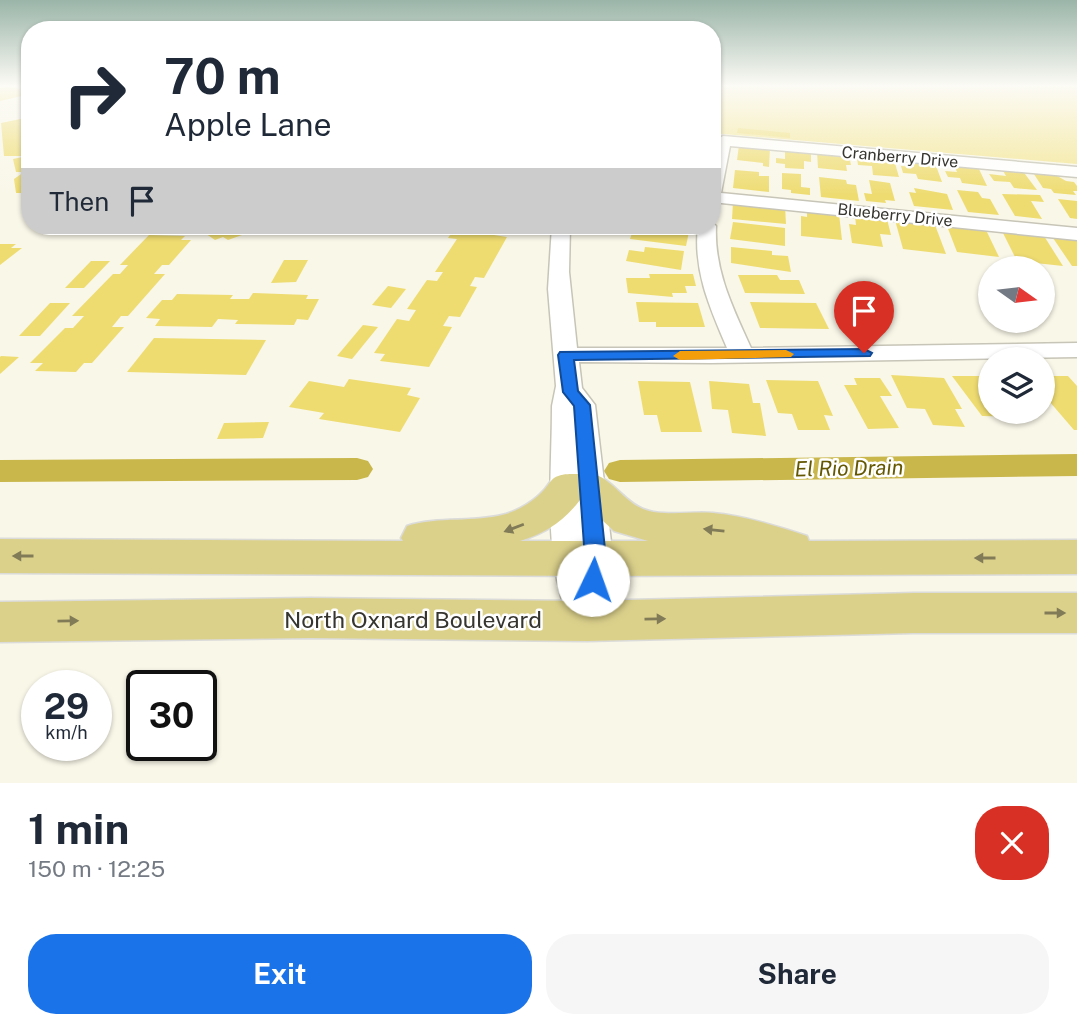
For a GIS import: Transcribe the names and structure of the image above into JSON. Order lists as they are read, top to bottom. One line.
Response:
{"streets":{"main road":["North Oxnard Boulevard"],"street":["Cranberry Drive","Blueberry Drive"]},"water":["El Rio Drain"],"north":"right","page":{"turn":["70 m","Apple Lane"],"then":"Then","speed":"29 km/h","limit":"30","heading":["1 min","150 m · 12:25"],"buttons":["Exit","Share"]}}
